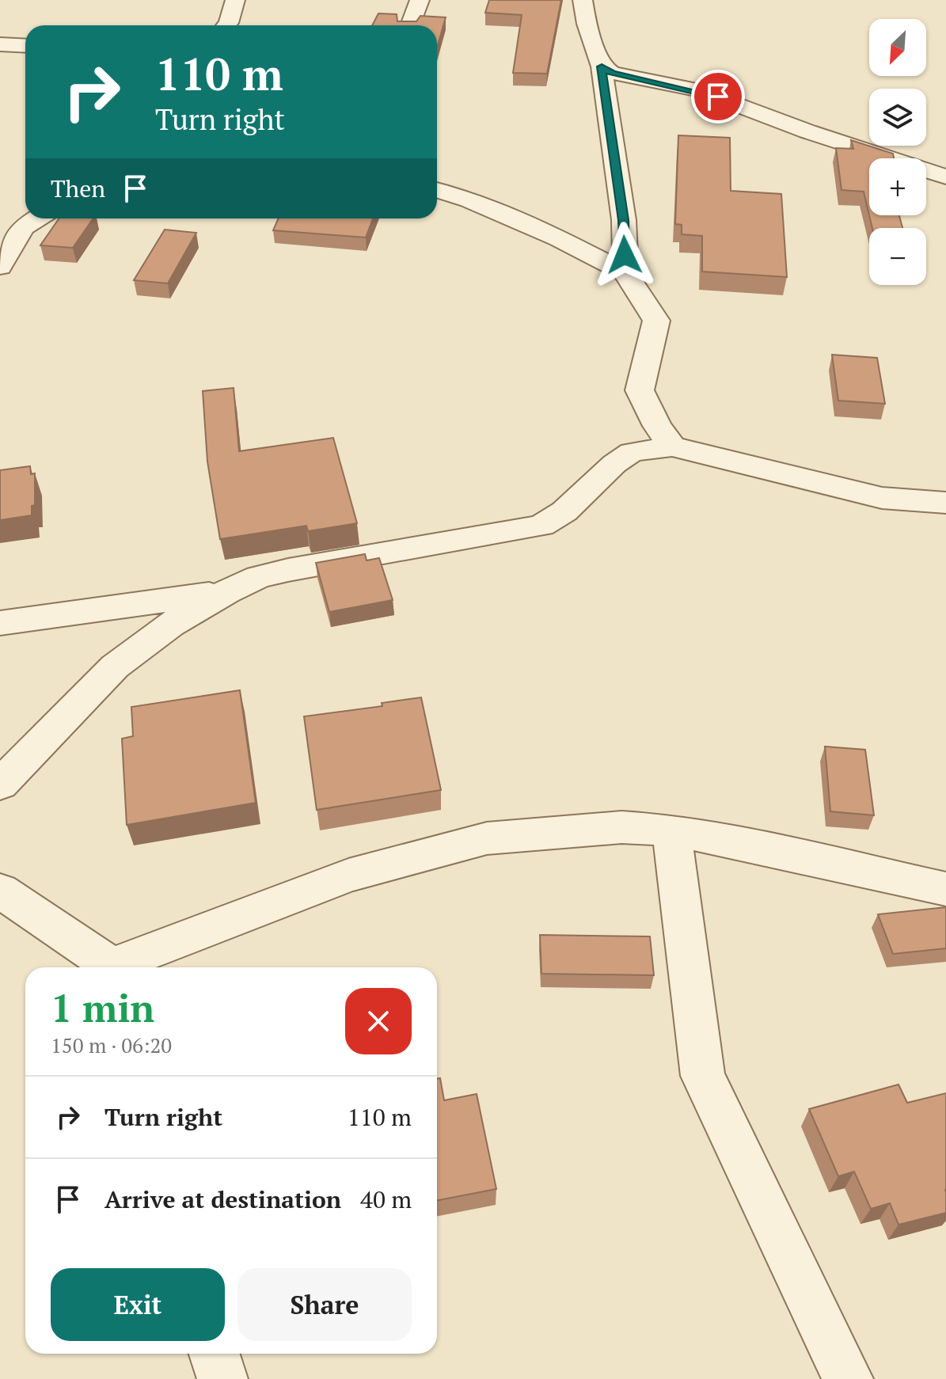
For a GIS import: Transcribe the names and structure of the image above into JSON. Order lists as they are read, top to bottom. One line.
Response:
{"north":"bottom left","page":{"map_buttons":["+","−"],"turn":["110 m","Turn right"],"then":"Then","heading":["1 min","150 m · 06:20"],"list":[{"name":"Turn right","value":"110 m"},{"name":"Arrive at destination","value":"40 m"}],"buttons":["Exit","Share"]}}
